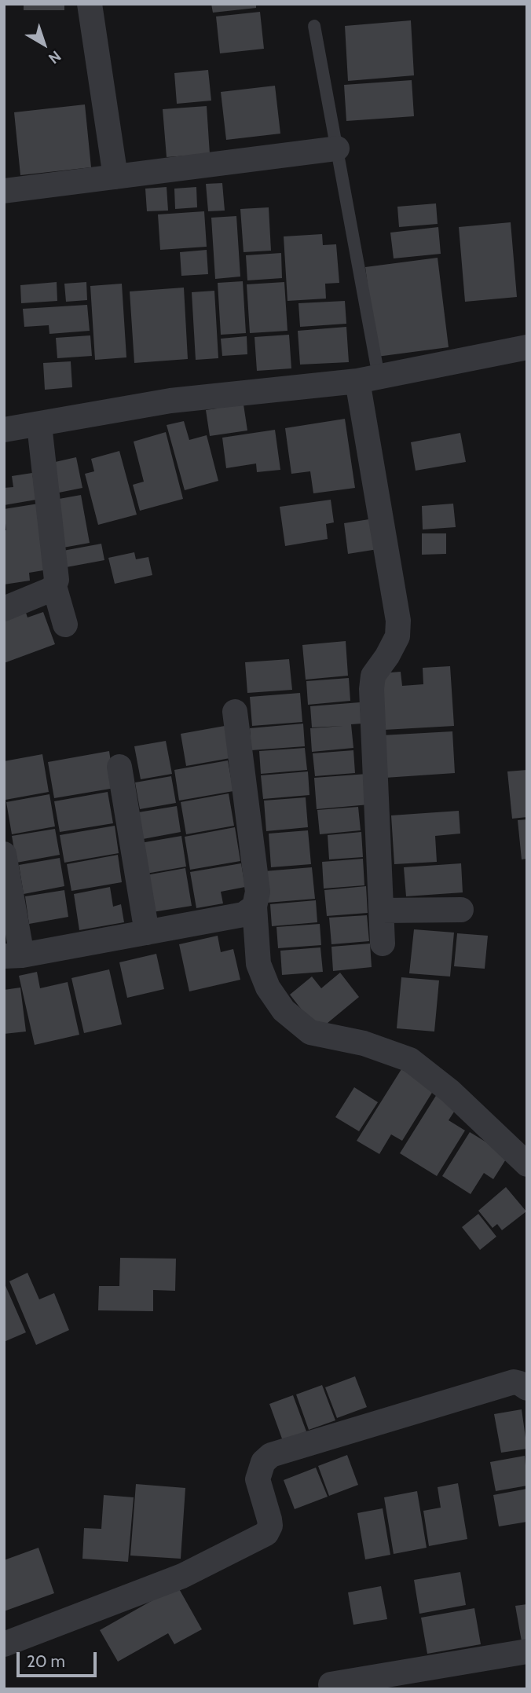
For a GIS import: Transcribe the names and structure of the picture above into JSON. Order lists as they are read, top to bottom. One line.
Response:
{"scale_bar":"20 m","north":"bottom right"}
